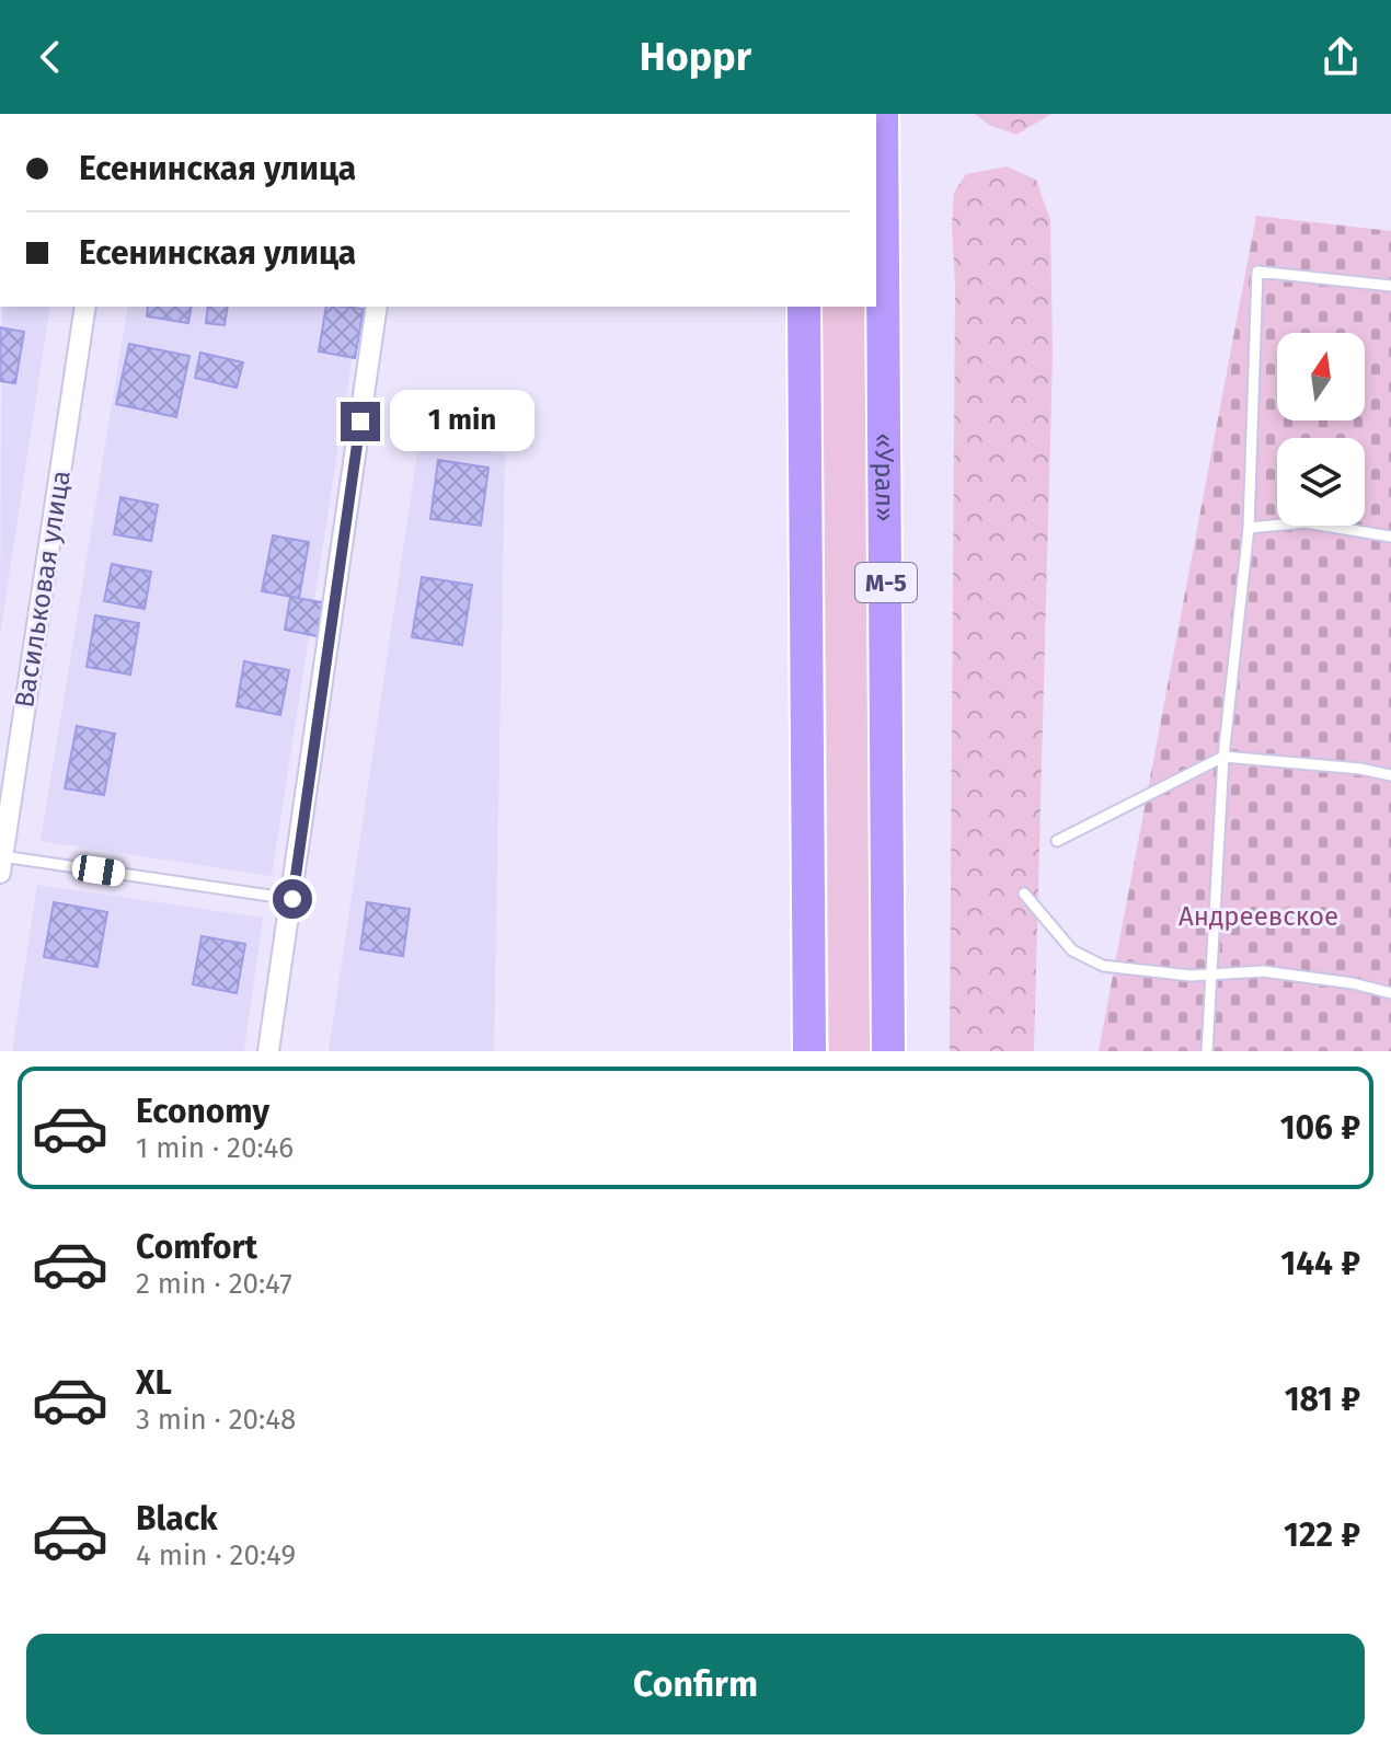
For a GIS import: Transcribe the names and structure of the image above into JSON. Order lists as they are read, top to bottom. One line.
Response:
{"streets":{"main road":["«Урал»","М-5"],"street":["Васильковая улица"]},"parks":["Андреевское"],"north":"top","page":{"header":"Hoppr","banner":["Есенинская улица","Есенинская улица"],"bubble":"1 min","list":[{"name":"Economy","note":"1 min · 20:46","value":"106 ₽"},{"name":"Comfort","note":"2 min · 20:47","value":"144 ₽"},{"name":"XL","note":"3 min · 20:48","value":"181 ₽"},{"name":"Black","note":"4 min · 20:49","value":"122 ₽"}],"buttons":"Confirm"}}
